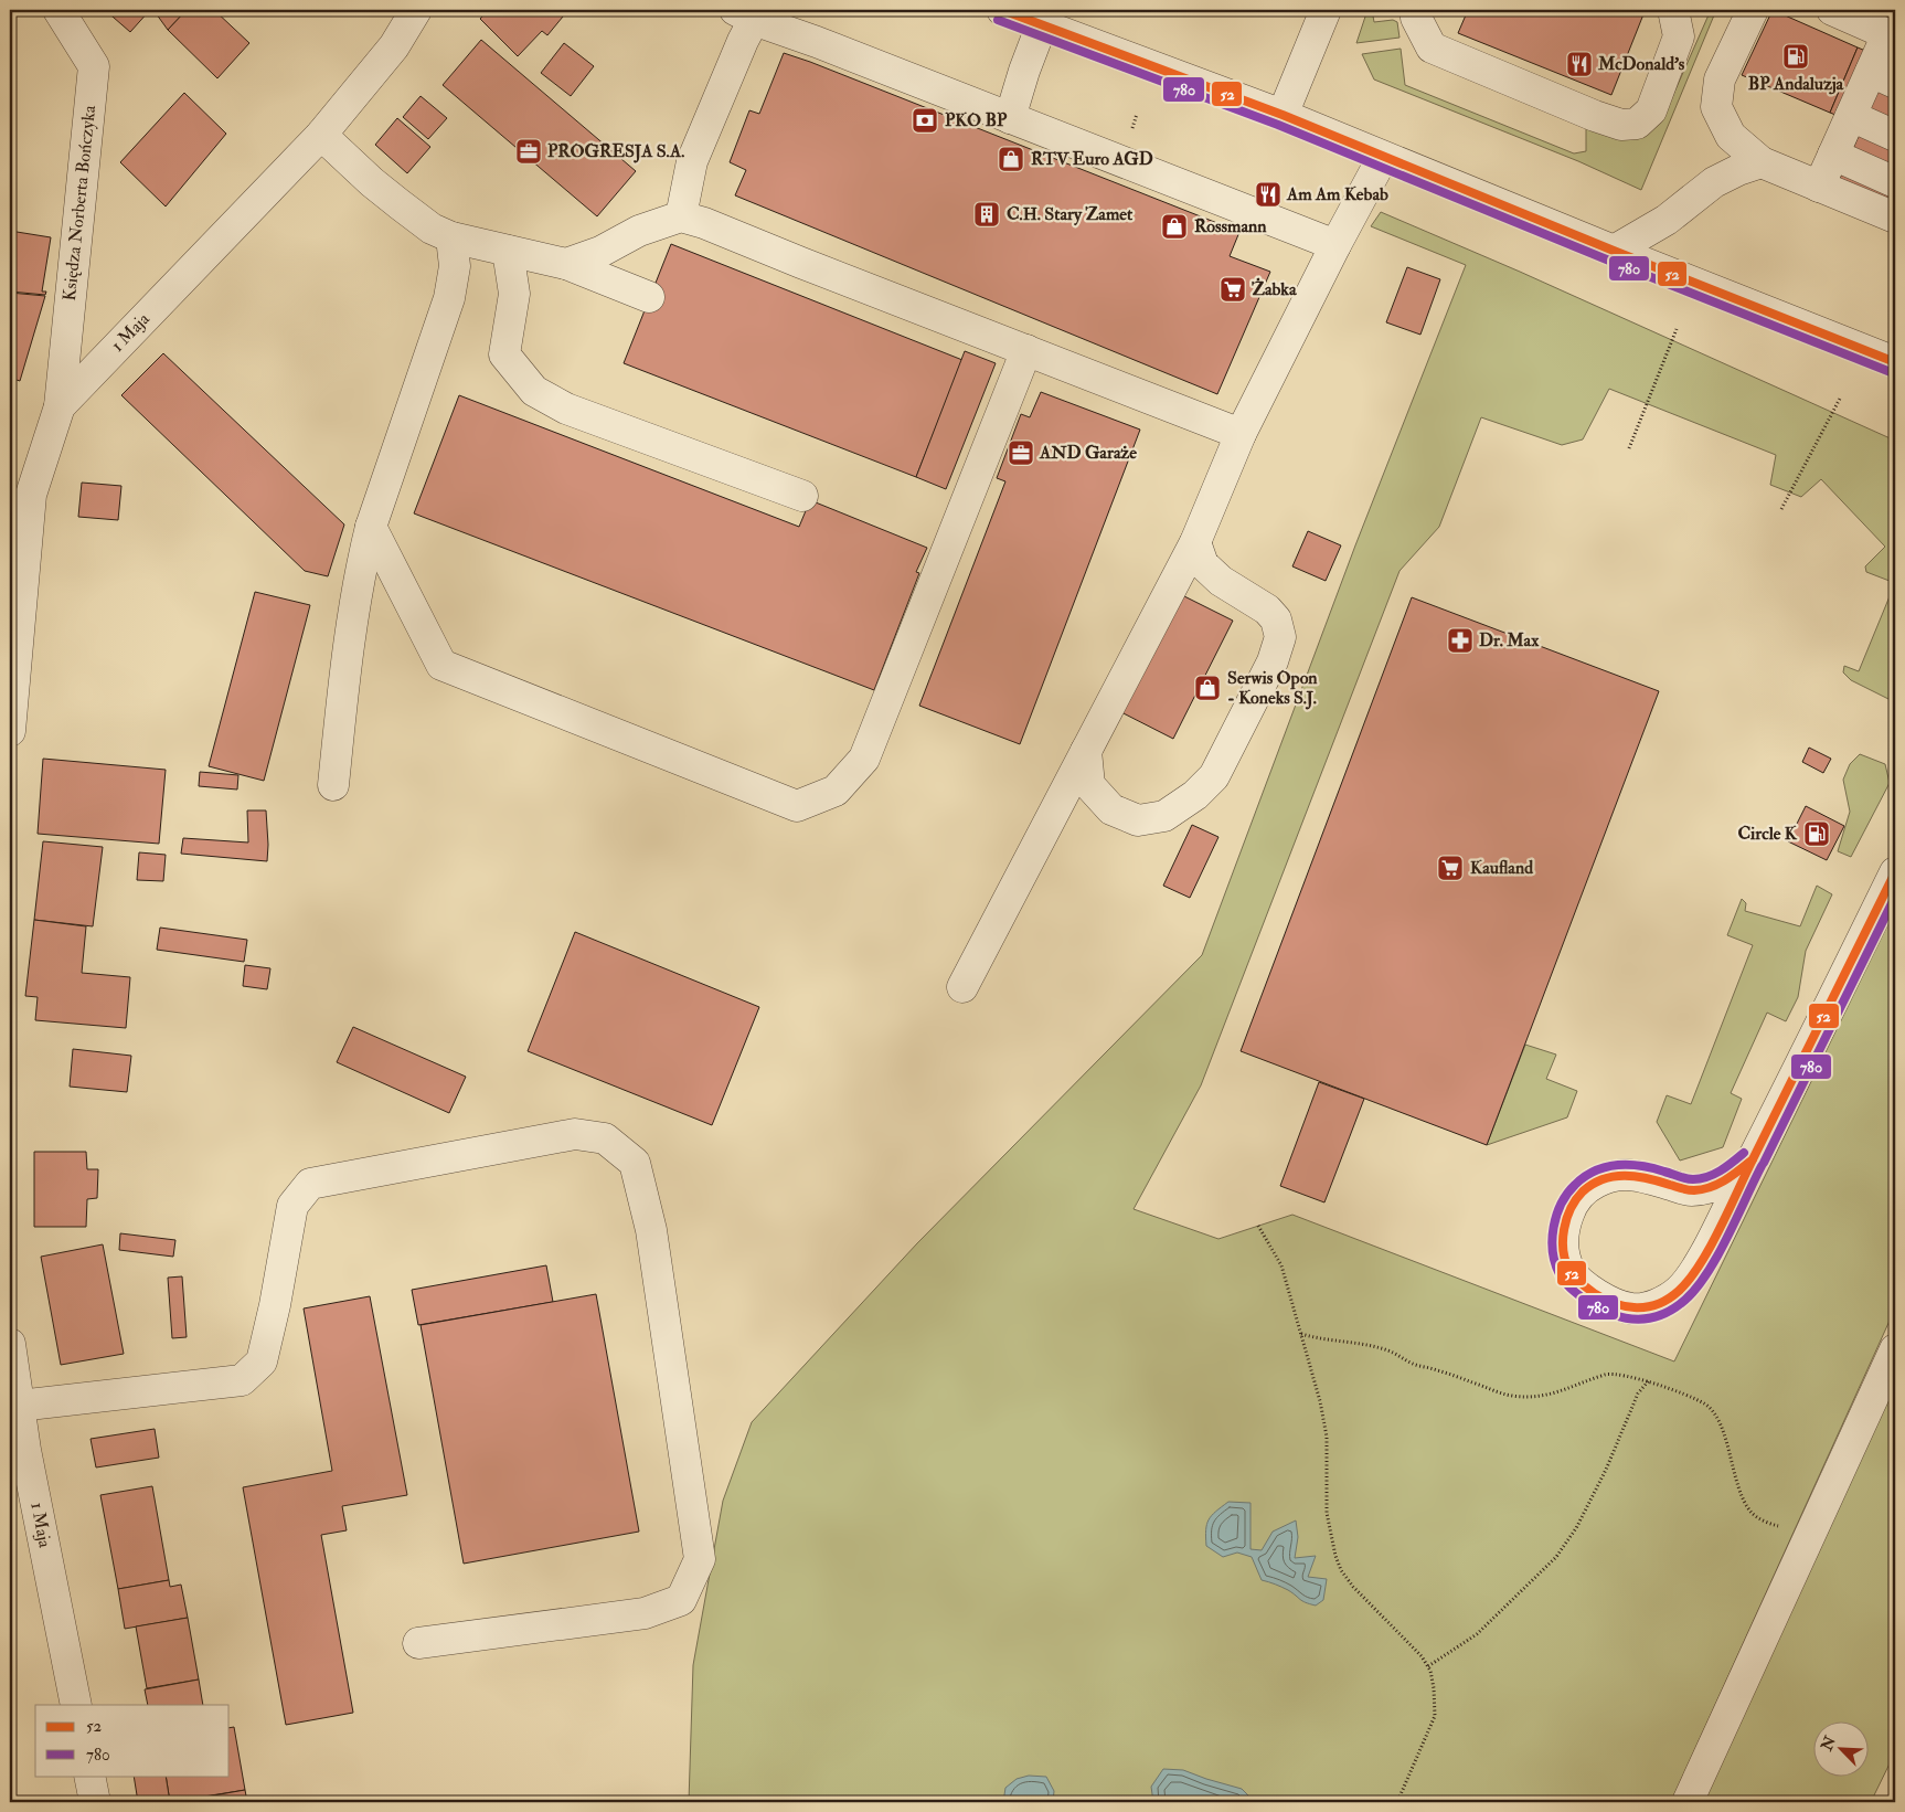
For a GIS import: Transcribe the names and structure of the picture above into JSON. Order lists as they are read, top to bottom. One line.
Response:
{"streets":{"street":["Księdza Norberta Bończyka","1 Maja"]},"crossings":[["Księdza Norberta Bończyka","1 Maja"]],"places":{"fuel station":["BP Andaluzja","Circle K"],"restaurant":["McDonald's","Am Am Kebab"],"bank":["PKO BP"],"office":["PROGRESJA S.A.","AND Garaże"],"shop":["RTV Euro AGD","Rossmann","Serwis Opon - Koneks S.J."],"building":["C.H. Stary Zamet"],"supermarket":["Żabka","Kaufland"],"pharmacy":["Dr. Max"]},"lines":["transit line 52","transit line 780"],"legend":["52","780"],"north":"top left"}
